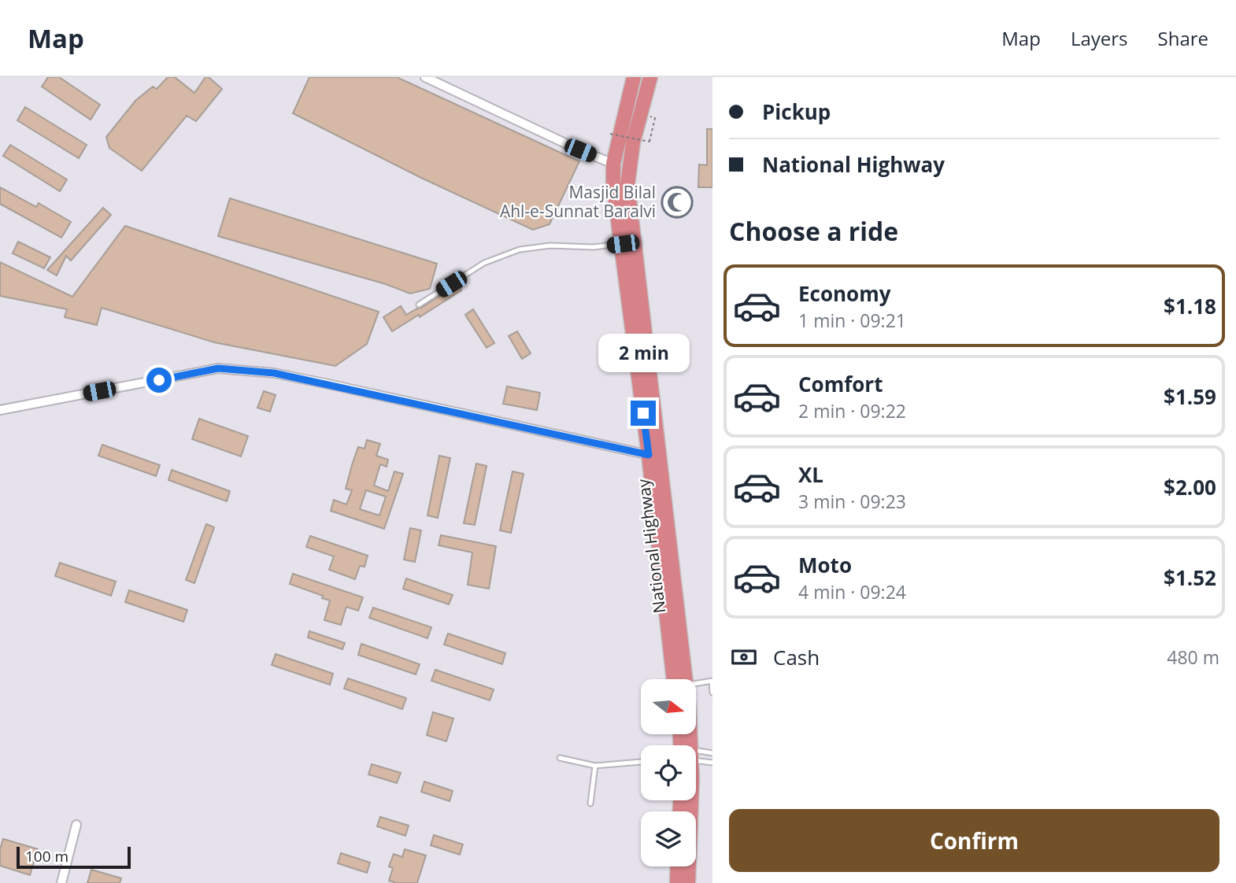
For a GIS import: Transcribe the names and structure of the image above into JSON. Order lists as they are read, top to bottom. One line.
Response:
{"streets":{"highway":["National Highway"]},"places":{"mosque":["Masjid Bilal Ahl-e-Sunnat Baralvi"]},"scale_bar":"100 m","north":"right","page":{"header":"Map","nav":["Map","Layers","Share"],"banner":["Pickup","National Highway"],"heading":"Choose a ride","list":[{"name":"Economy","note":"1 min · 09:21","value":"$1.18"},{"name":"Comfort","note":"2 min · 09:22","value":"$1.59"},{"name":"XL","note":"3 min · 09:23","value":"$2.00"},{"name":"Moto","note":"4 min · 09:24","value":"$1.52"}],"bubble":"2 min","pay":["Cash","480 m"],"buttons":"Confirm","scale":"100 m"}}
